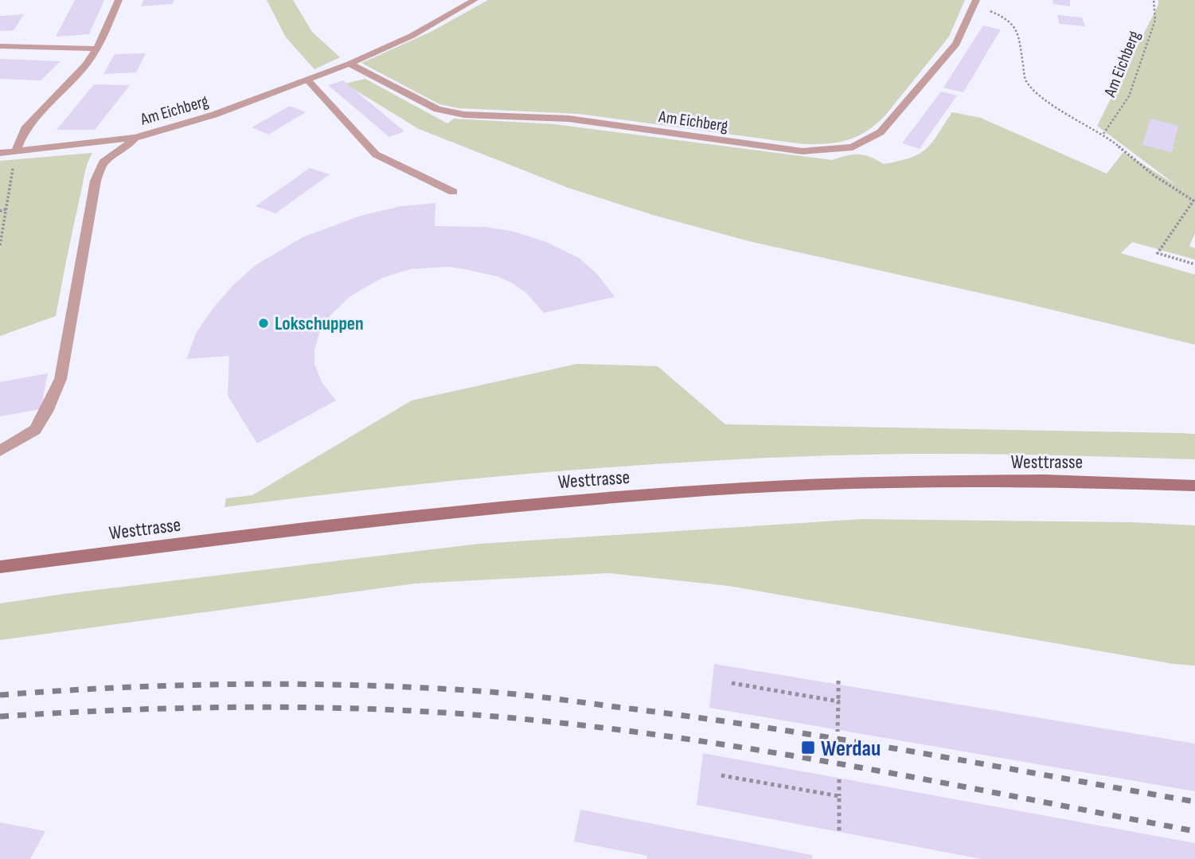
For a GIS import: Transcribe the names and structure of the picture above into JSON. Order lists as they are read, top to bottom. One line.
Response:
{"streets":{"main road":["Westtrasse"],"street":["Am Eichberg"]},"places":{"other":["Lokschuppen"],"transit":["Werdau"]}}
